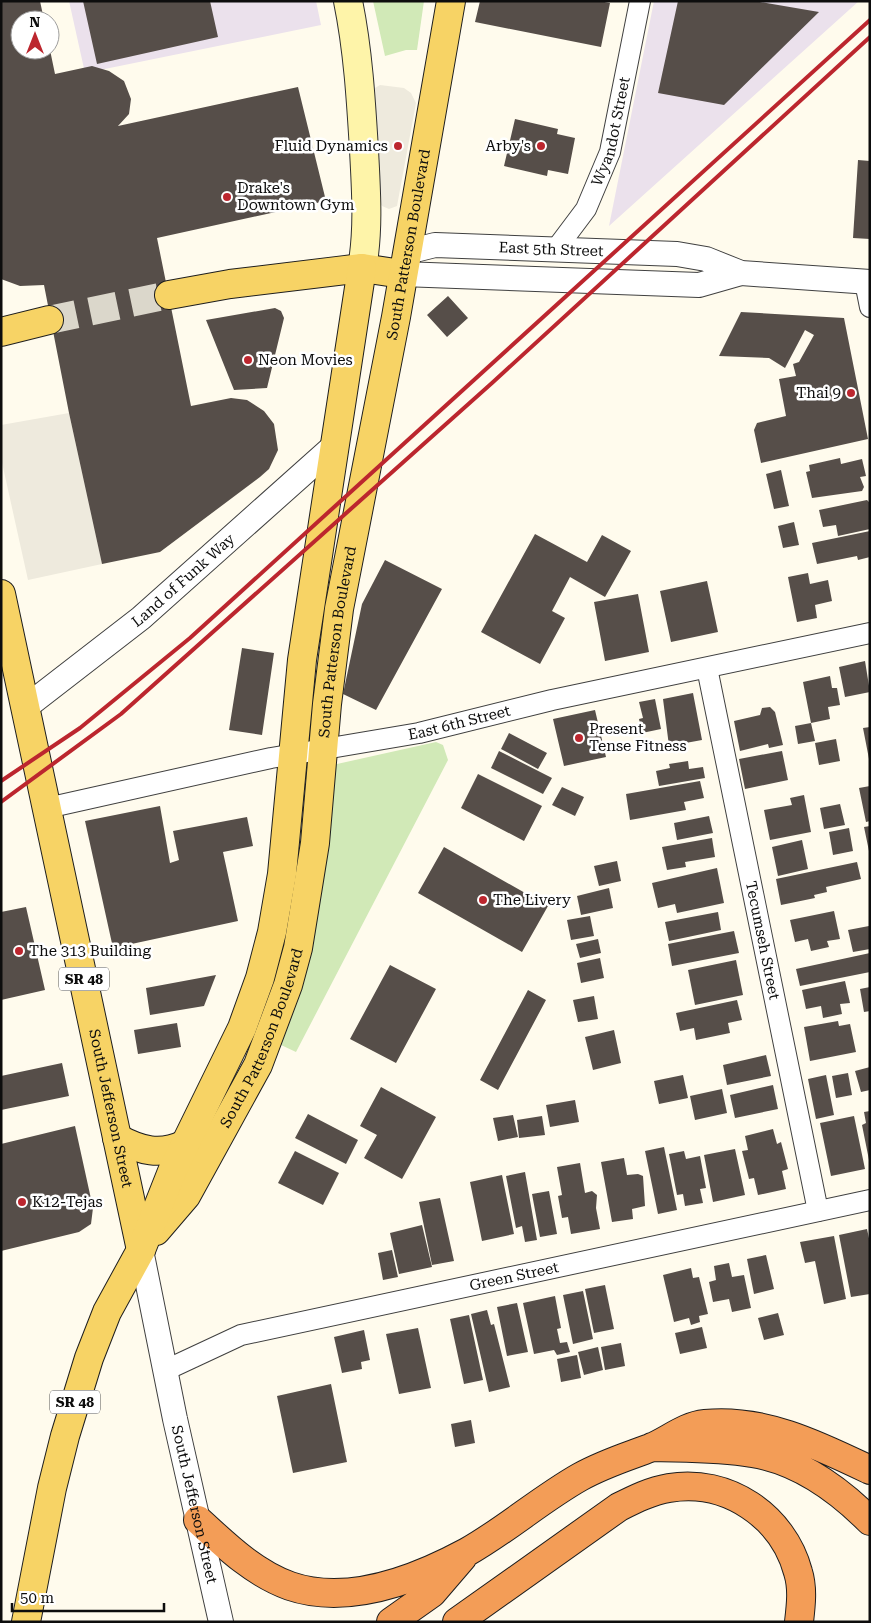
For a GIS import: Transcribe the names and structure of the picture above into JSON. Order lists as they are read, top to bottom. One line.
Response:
{"streets":{"main road":["South Patterson Boulevard","East 5th Street","SR 48","South Jefferson Street"],"street":["Wyandot Street","Land of Funk Way","East 6th Street","Tecumseh Street","Green Street"]},"crossings":[["Wyandot Street","East 5th Street"],["South Patterson Boulevard","East 5th Street"],["South Patterson Boulevard","Land of Funk Way"],["South Patterson Boulevard","East 6th Street"],["South Patterson Boulevard","South Jefferson Street"],["Land of Funk Way","South Jefferson Street"],["East 6th Street","Tecumseh Street"],["East 6th Street","South Jefferson Street"],["Tecumseh Street","Green Street"],["South Jefferson Street","Green Street"]],"places":["Fluid Dynamics","Arby's","Drake's Downtown Gym","Neon Movies","Thai 9","Present Tense Fitness","The Livery","The 313 Building","K12-Tejas"],"scale_bar":"50 m","north":"top"}
